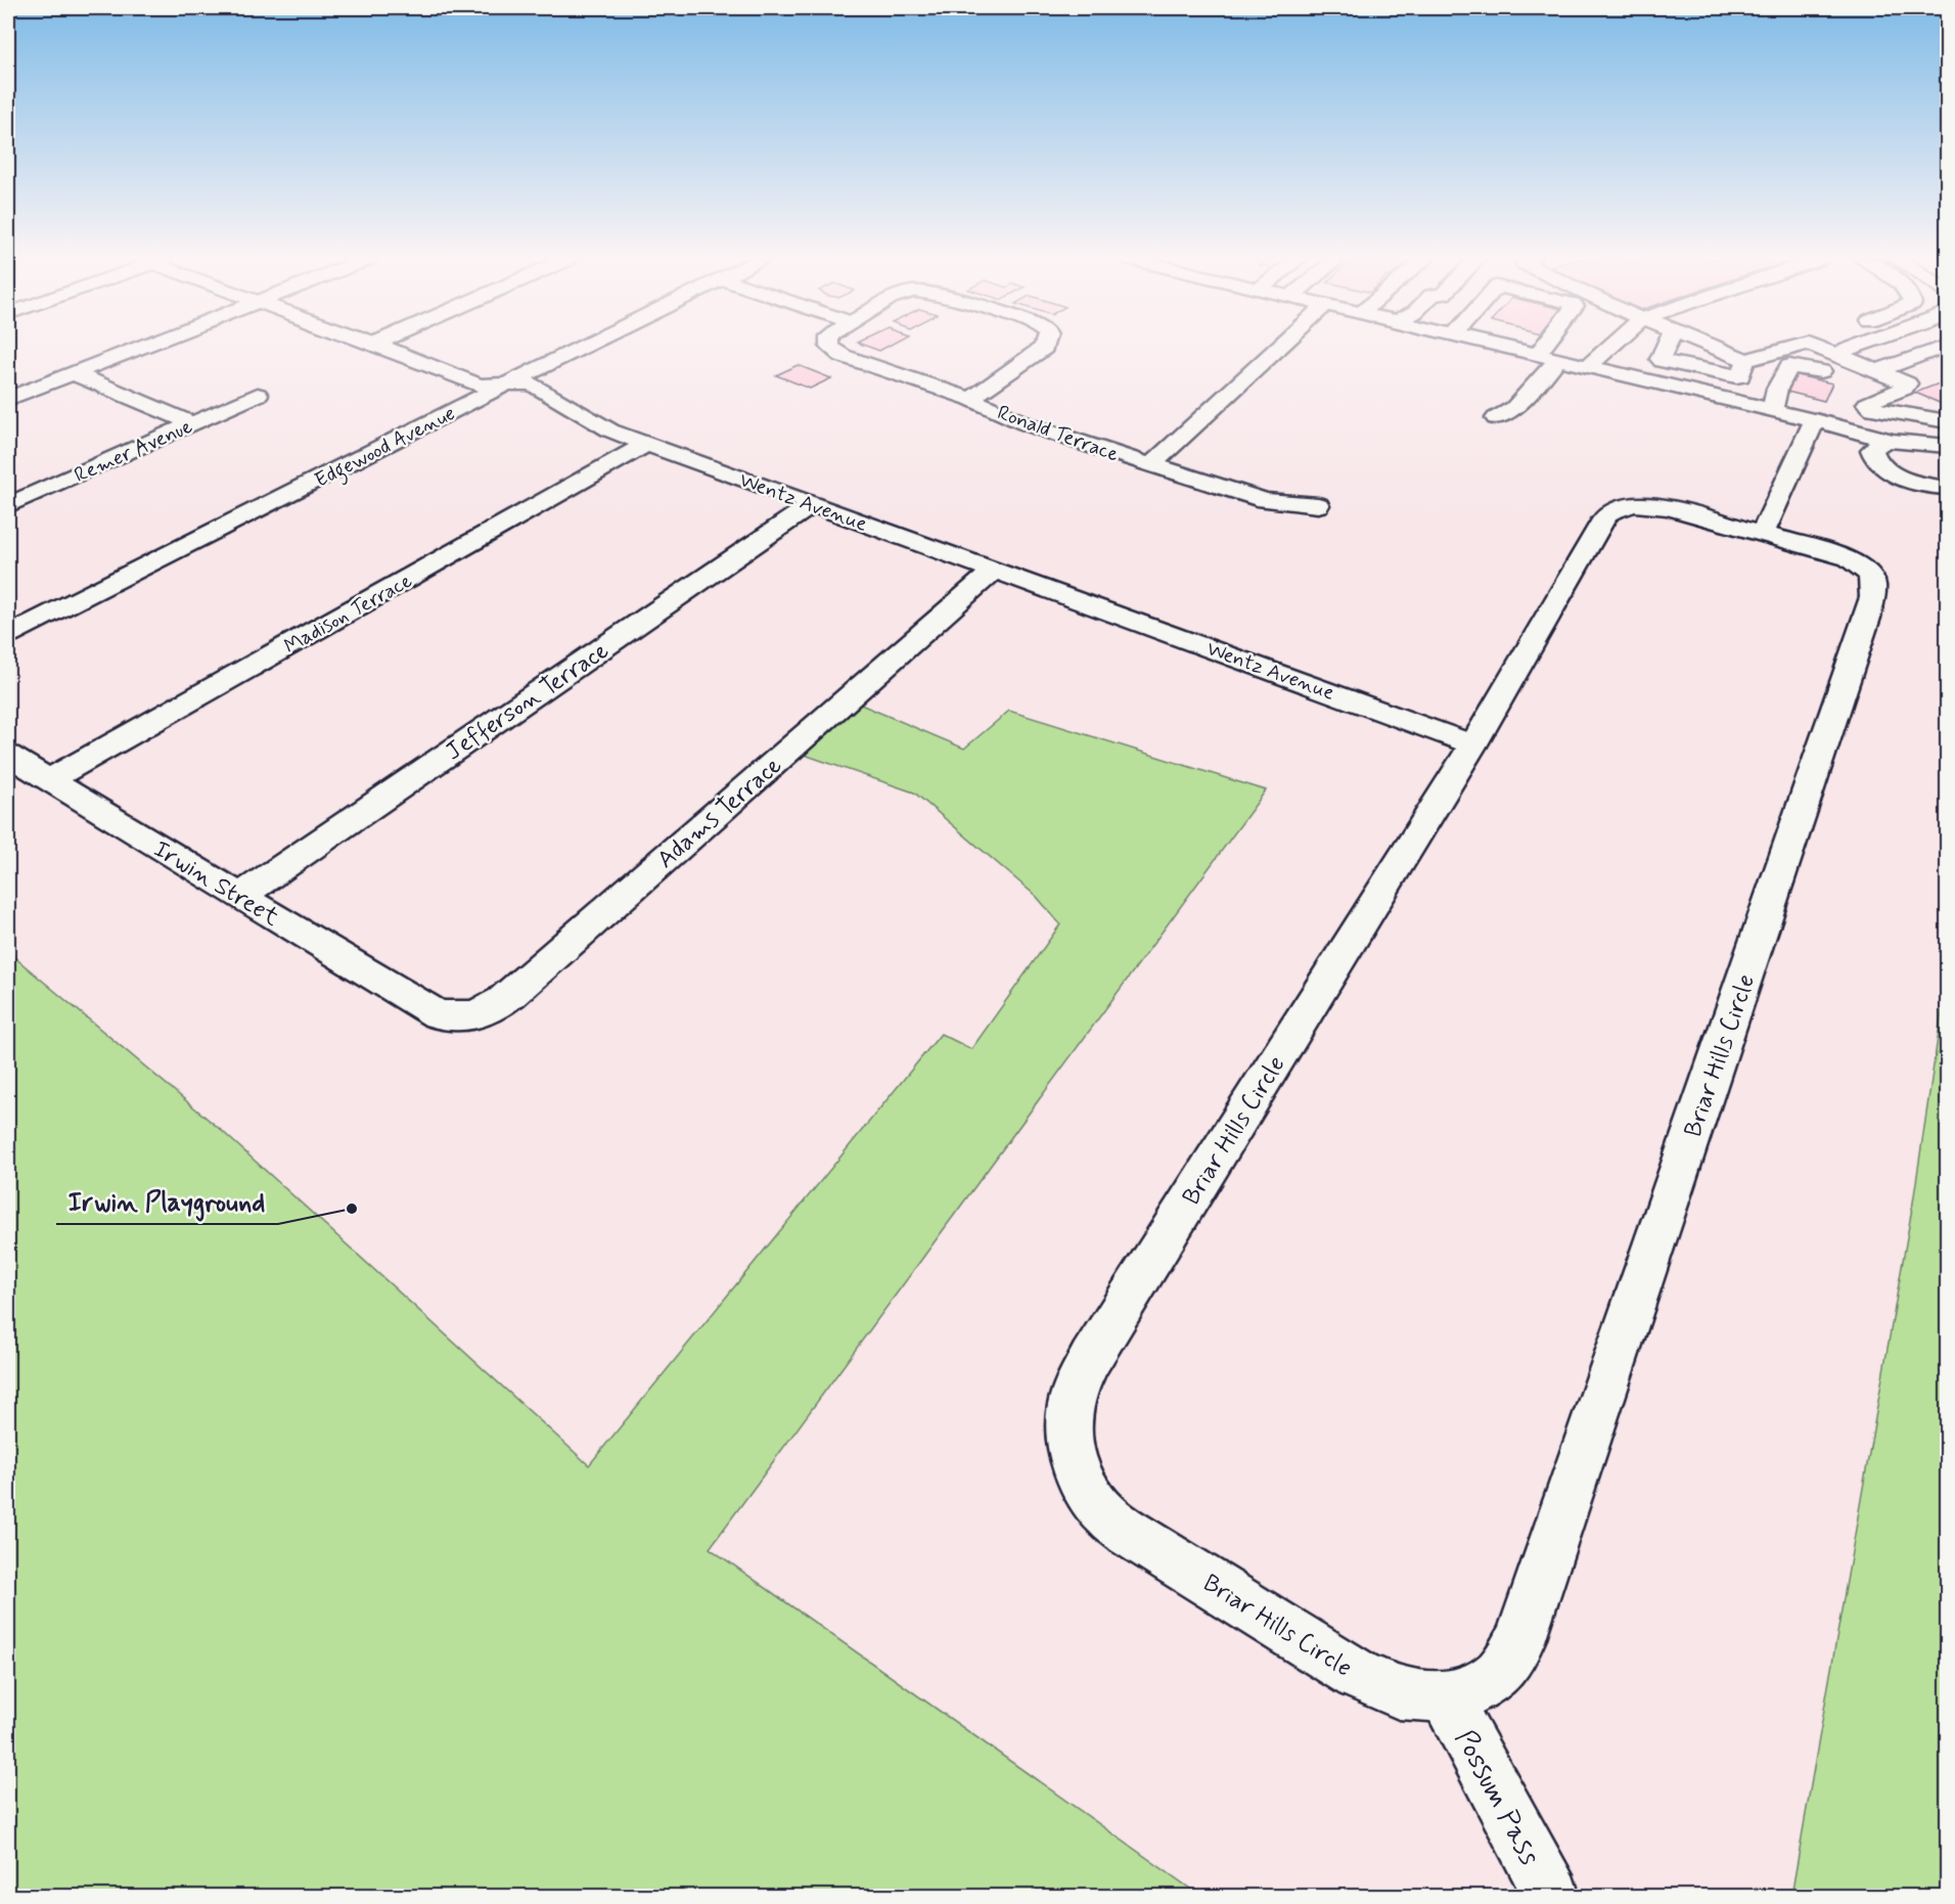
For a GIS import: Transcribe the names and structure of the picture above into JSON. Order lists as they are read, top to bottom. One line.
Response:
{"streets":{"main road":["Ronald Terrace","Edgewood Avenue","Remer Avenue","Wentz Avenue","Madison Terrace","Jefferson Terrace","Adams Terrace","Irwin Street","Briar Hills Circle","Possum Pass"]},"crossings":[["Edgewood Avenue","Wentz Avenue"],["Wentz Avenue","Madison Terrace"],["Wentz Avenue","Jefferson Terrace"],["Wentz Avenue","Adams Terrace"],["Wentz Avenue","Briar Hills Circle"],["Madison Terrace","Irwin Street"],["Jefferson Terrace","Irwin Street"],["Adams Terrace","Irwin Street"],["Briar Hills Circle","Possum Pass"]],"places":["Irwin Playground"]}
